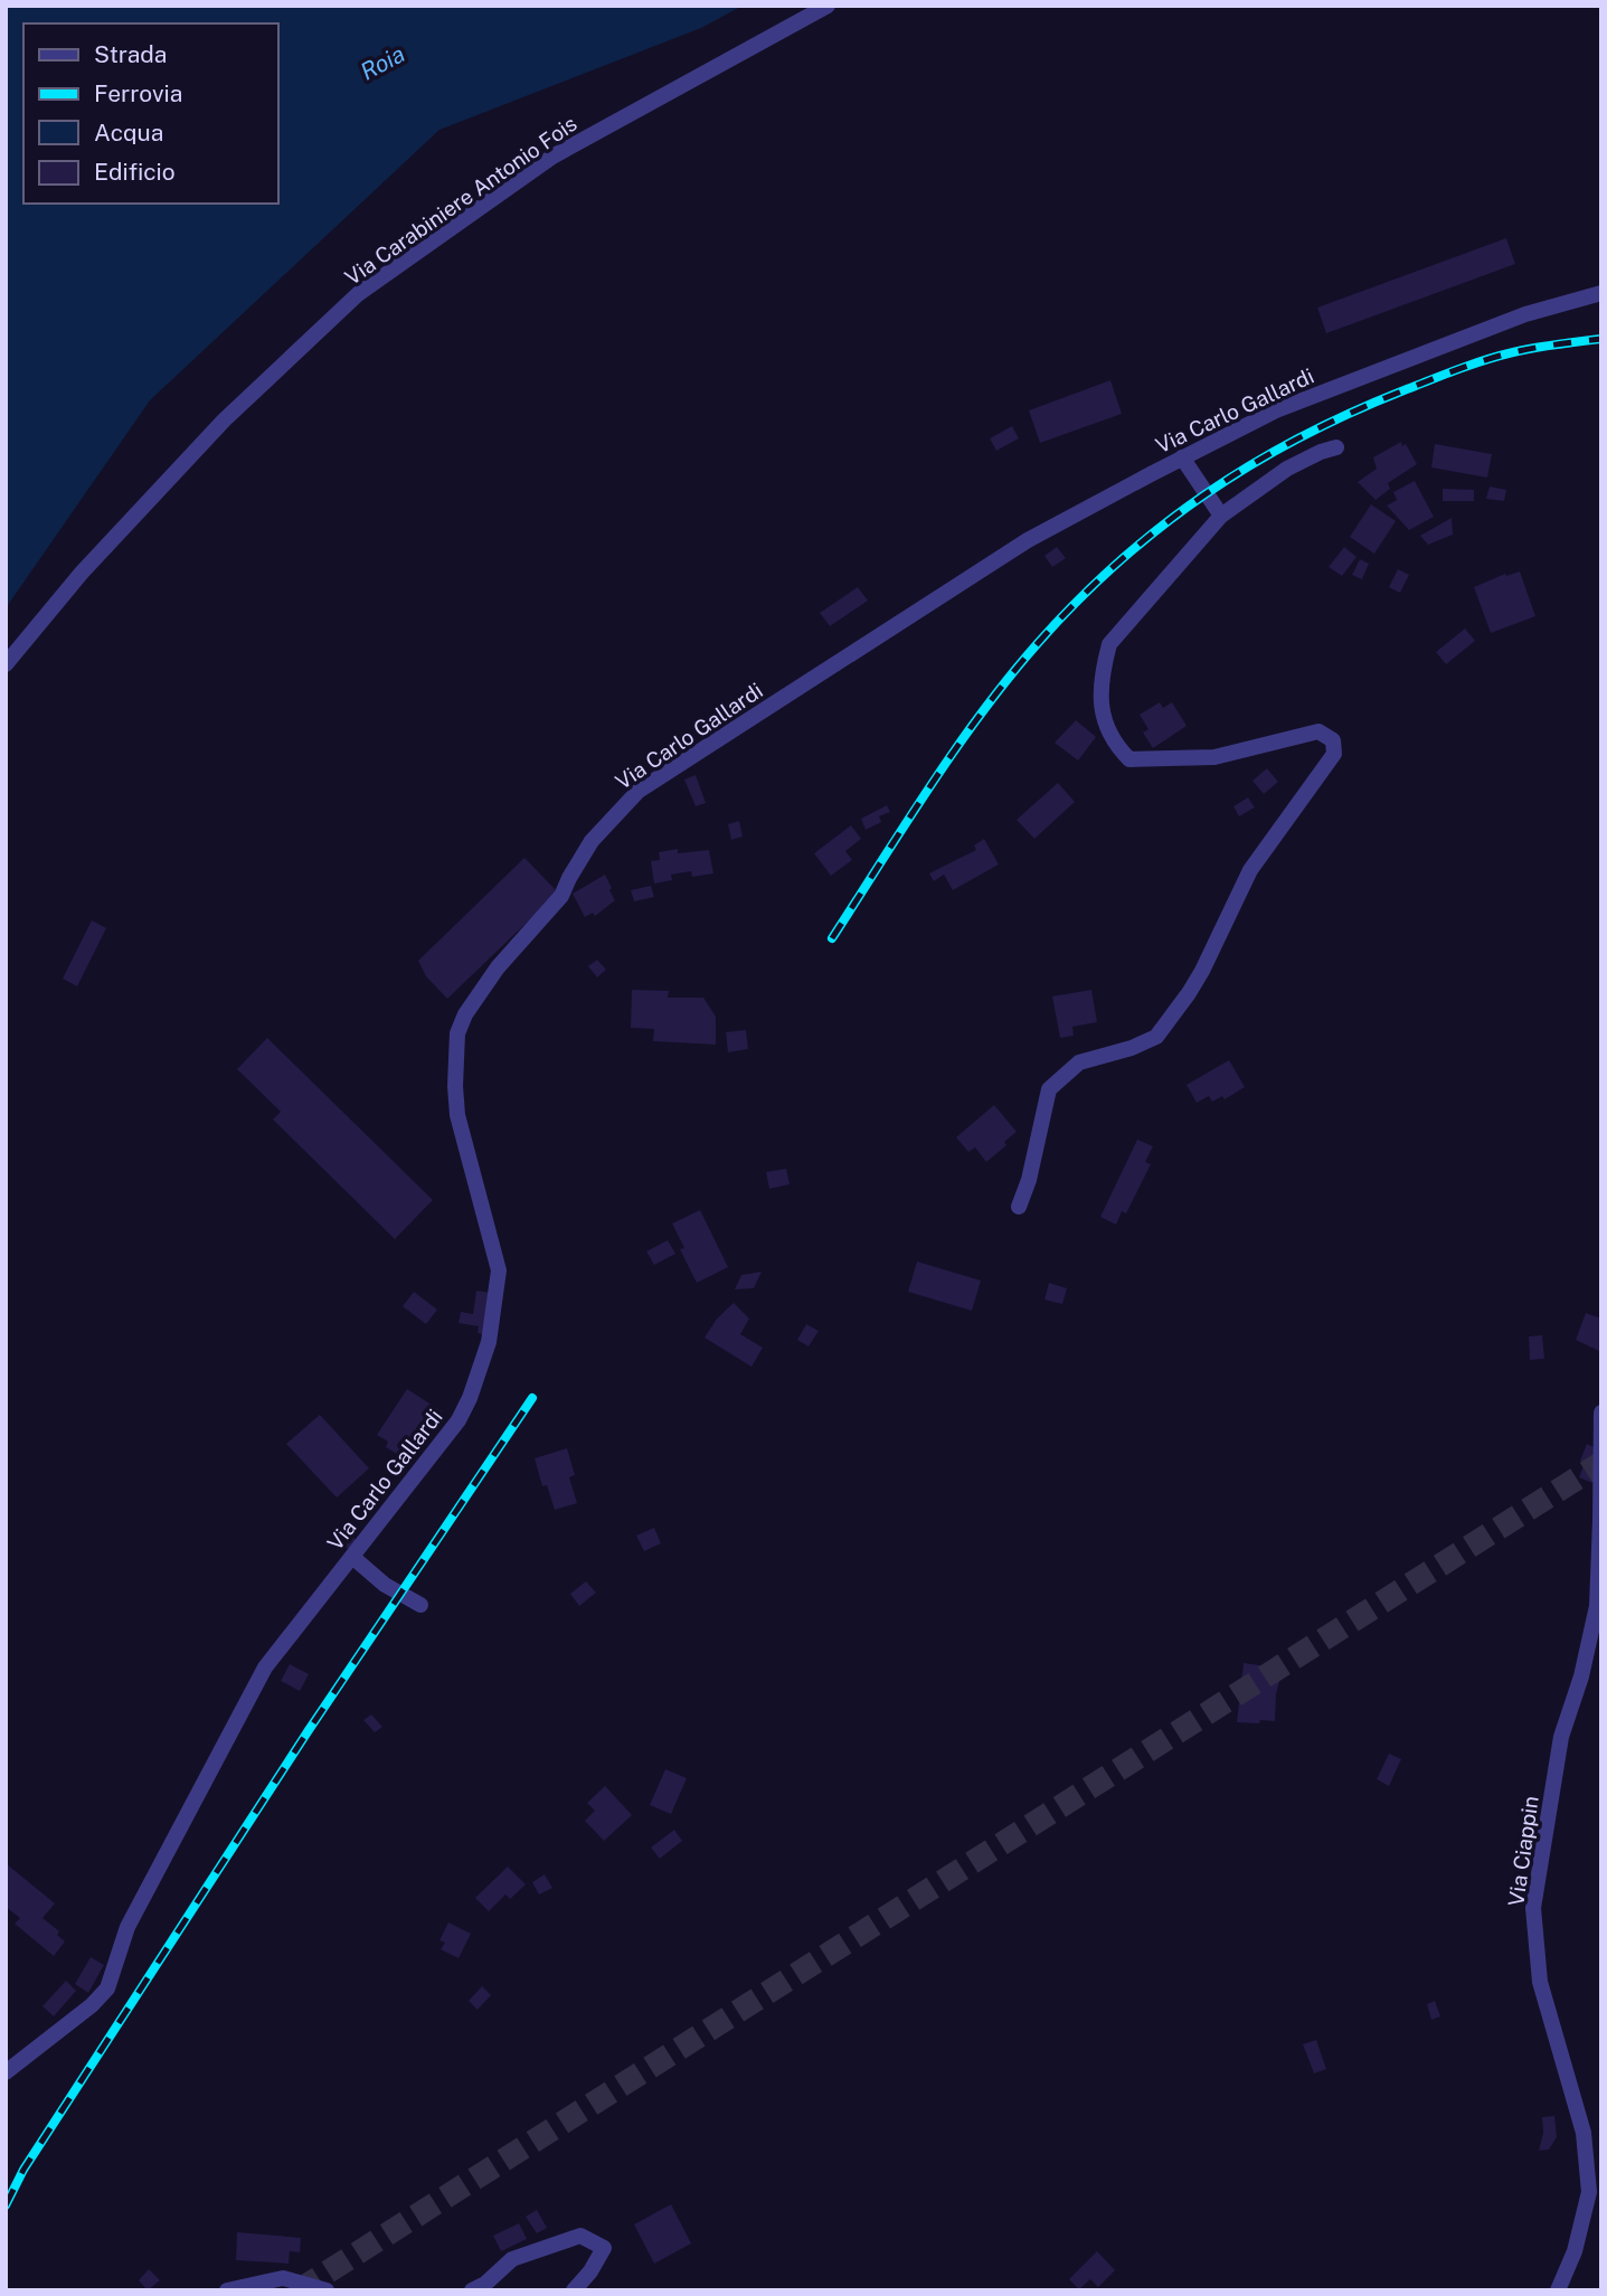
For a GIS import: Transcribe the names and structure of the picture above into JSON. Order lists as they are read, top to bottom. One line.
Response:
{"streets":{"street":["Via Carabiniere Antonio Fois","Via Carlo Gallardi","Via Ciappin"]},"water":["Roia"],"legend":["Strada","Ferrovia","Acqua","Edificio"]}
